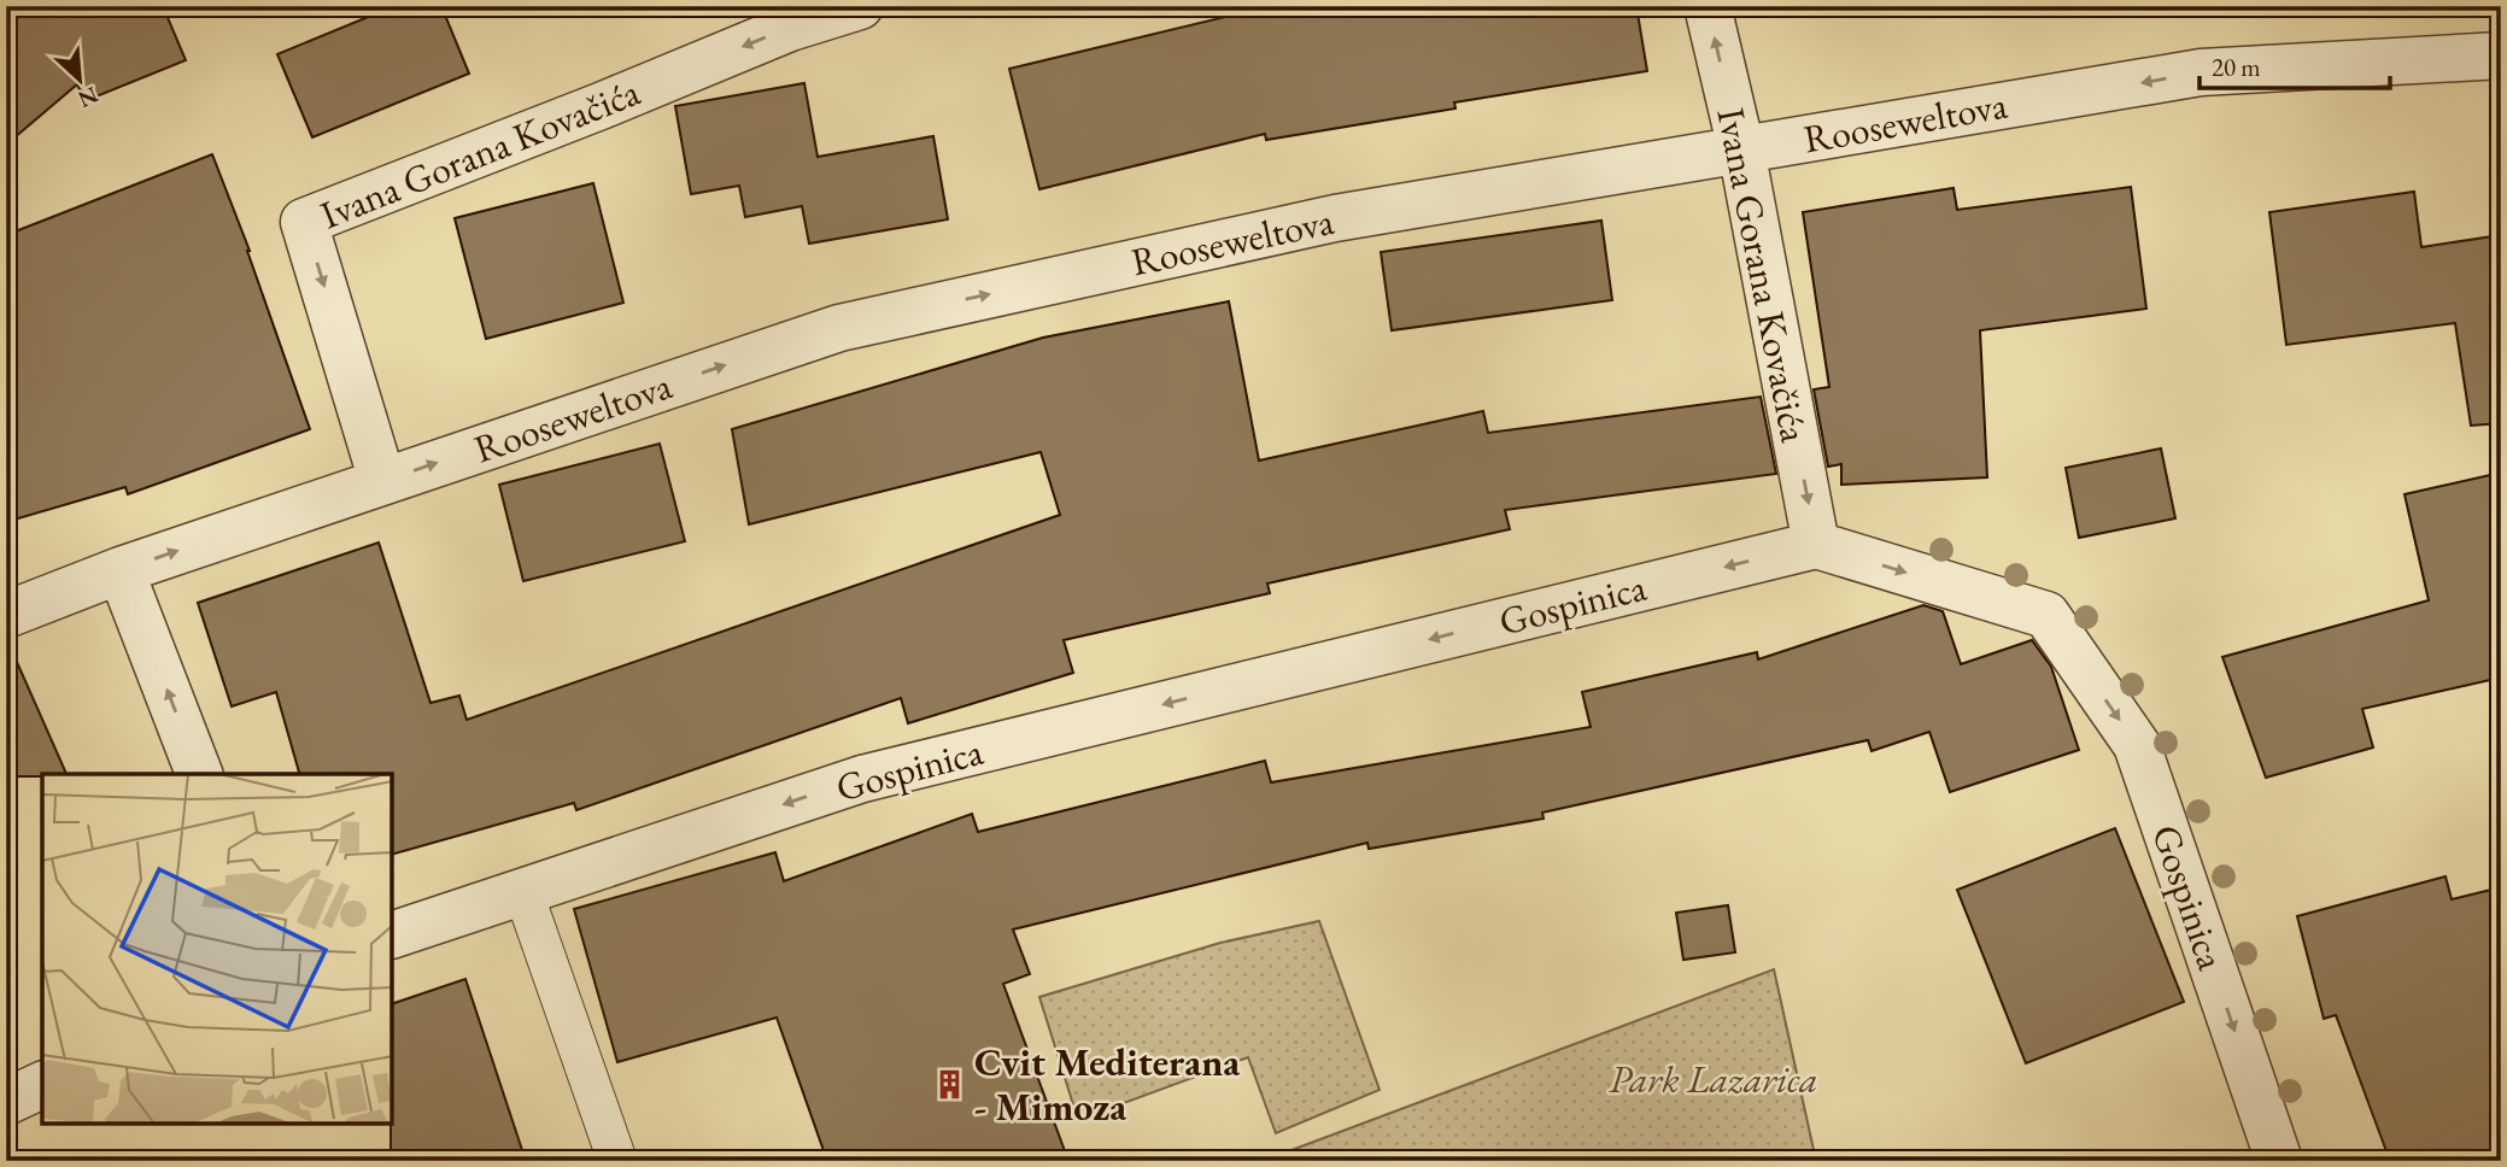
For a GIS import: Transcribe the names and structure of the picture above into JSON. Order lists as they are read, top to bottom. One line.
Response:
{"streets":{"street":["Rooseweltova","Ivana Gorana Kovačića","Gospinica"]},"crossings":[["Rooseweltova","Ivana Gorana Kovačića"],["Ivana Gorana Kovačića","Gospinica"]],"parks":["Park Lazarica"],"places":{"building":["Cvit Mediterana - Mimoza"]},"scale_bar":"20 m","north":"bottom right"}
